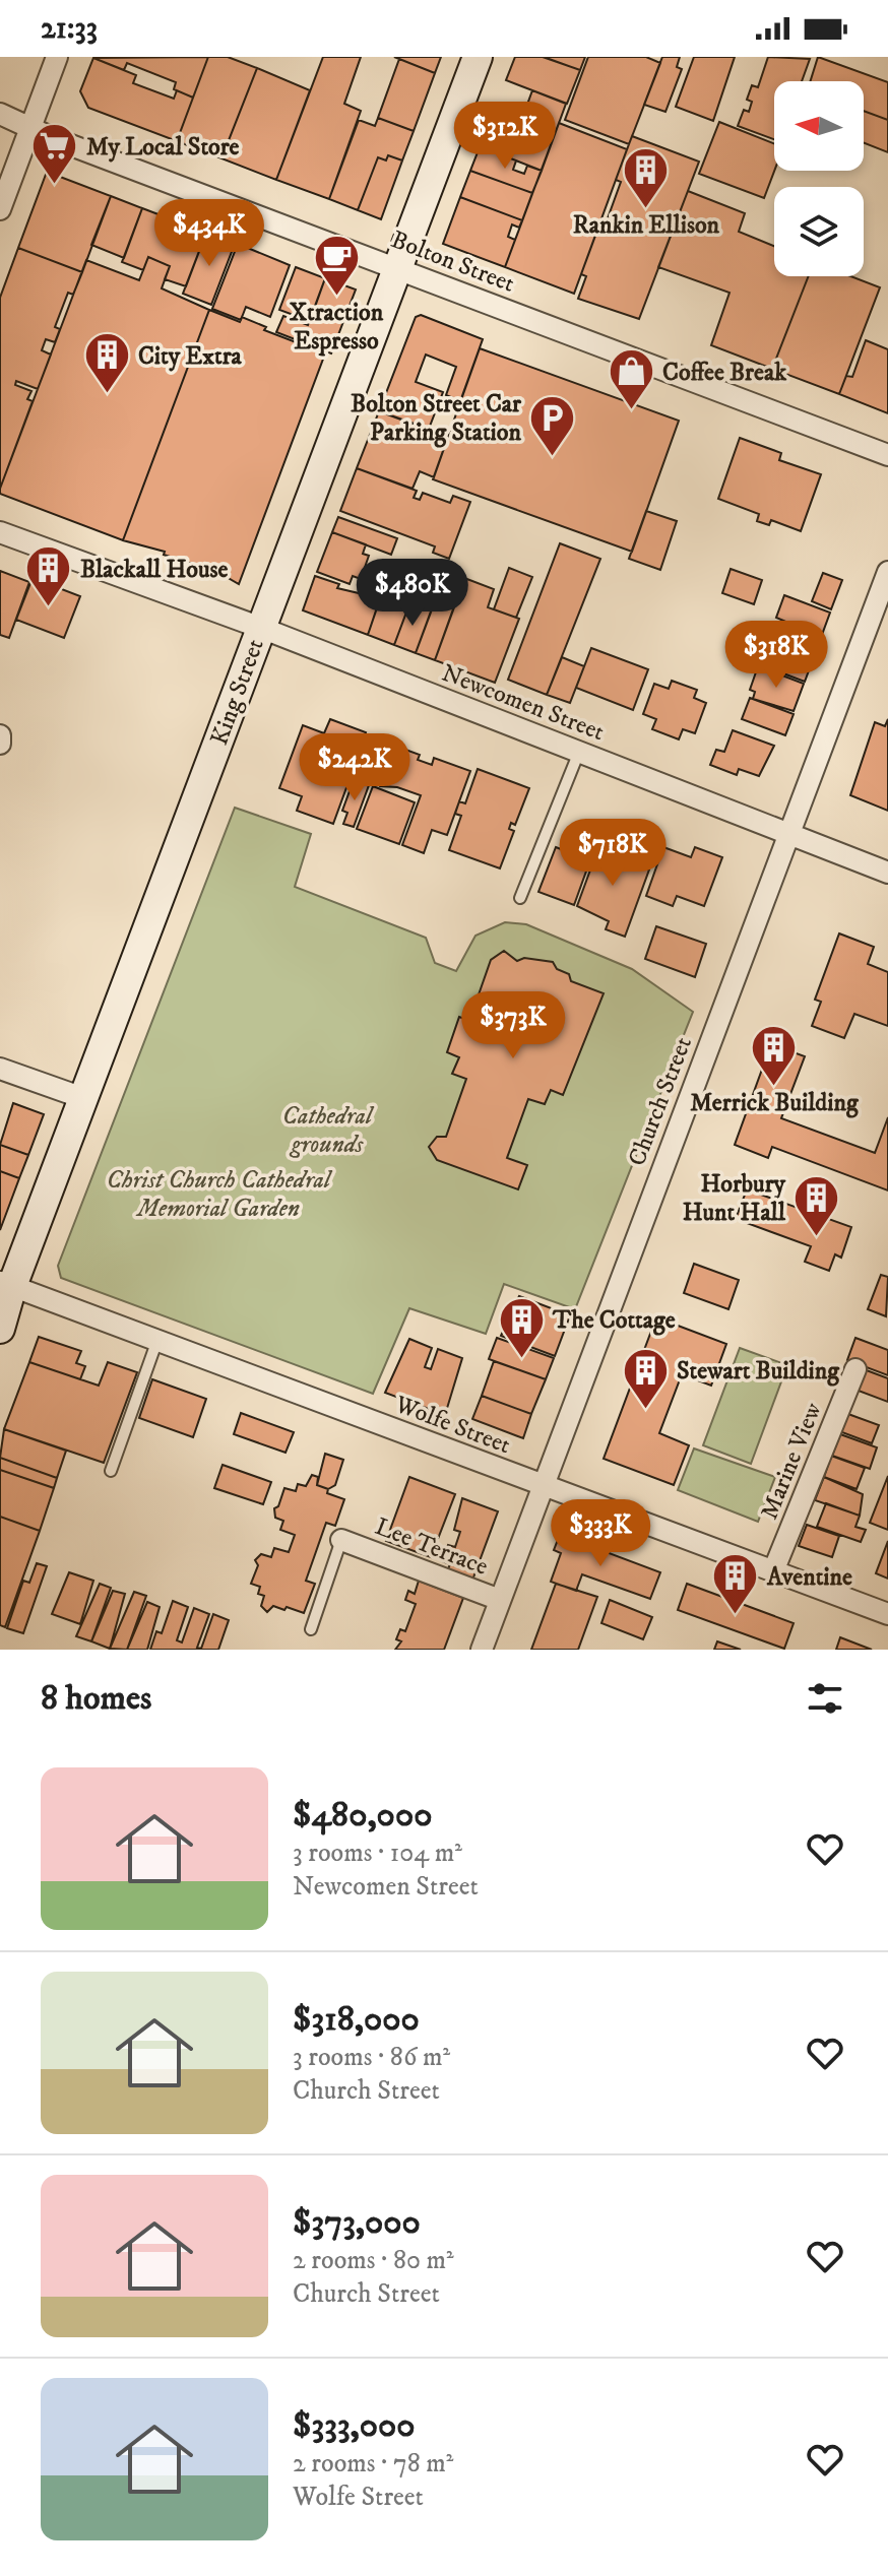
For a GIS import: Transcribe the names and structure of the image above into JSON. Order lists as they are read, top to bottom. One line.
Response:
{"streets":{"main road":["King Street"],"street":["Bolton Street","Newcomen Street","Church Street","Wolfe Street","Marine View","Lee Terrace"]},"crossings":[["Bolton Street","King Street"],["King Street","Newcomen Street"],["King Street","Wolfe Street"],["Newcomen Street","Church Street"],["Church Street","Wolfe Street"],["Church Street","Lee Terrace"],["Wolfe Street","Marine View"]],"parks":["Cathedral grounds","Christ Church Cathedral Memorial Garden"],"places":{"supermarket":["My Local Store"],"building":["Rankin Ellison","City Extra","Blackall House","Merrick Building","Horbury Hunt Hall","The Cottage","Stewart Building","Aventine"],"cafe":["Xtraction Espresso"],"shop":["Coffee Break"],"parking":["Bolton Street Car Parking Station"]},"north":"left","page":{"status":"21:33","price":["$312K","$434K","$480K","$318K","$242K","$718K","$373K","$333K"],"heading":"8 homes","list":[{"name":"$480,000","note":"3 rooms · 104 m² · Newcomen Street"},{"name":"$318,000","note":"3 rooms · 86 m² · Church Street"},{"name":"$373,000","note":"2 rooms · 80 m² · Church Street"},{"name":"$333,000","note":"2 rooms · 78 m² · Wolfe Street"}]}}
